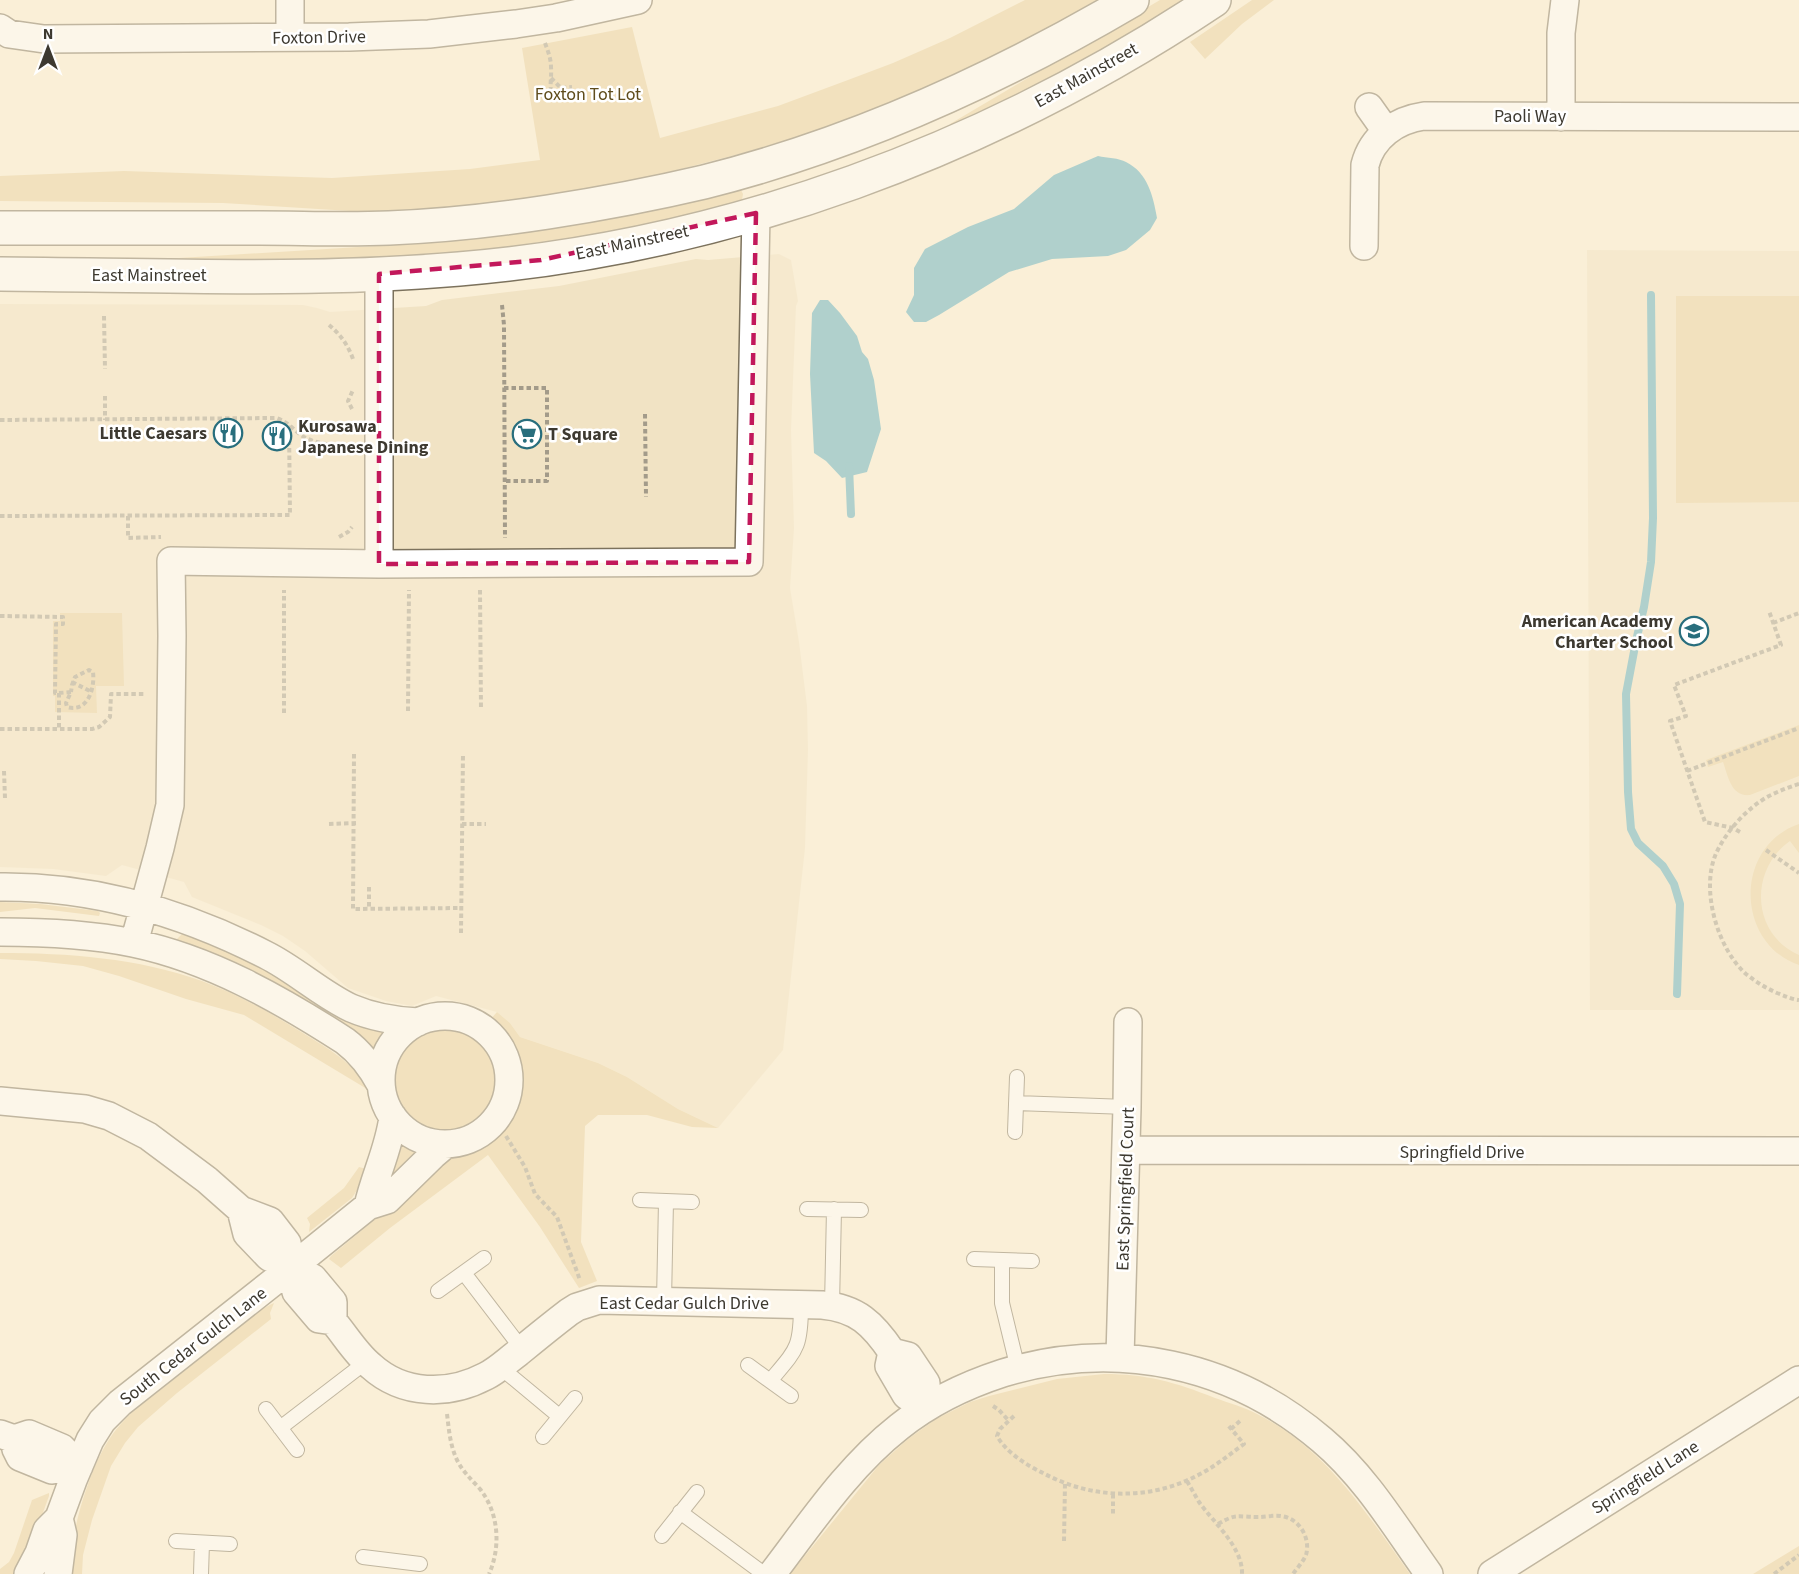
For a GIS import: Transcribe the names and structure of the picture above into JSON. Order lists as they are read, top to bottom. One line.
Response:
{"streets":{"main road":["East Mainstreet"],"street":["Foxton Drive","Paoli Way","Springfield Drive","East Springfield Court","East Cedar Gulch Drive","South Cedar Gulch Lane","Springfield Lane"]},"crossings":[["Springfield Drive","East Springfield Court"],["East Cedar Gulch Drive","South Cedar Gulch Lane"]],"parks":["Foxton Tot Lot"],"places":{"restaurant":["Little Caesars","Kurosawa Japanese Dining"],"supermarket":["T Square"],"school or university":["American Academy Charter School"]},"north":"top"}
